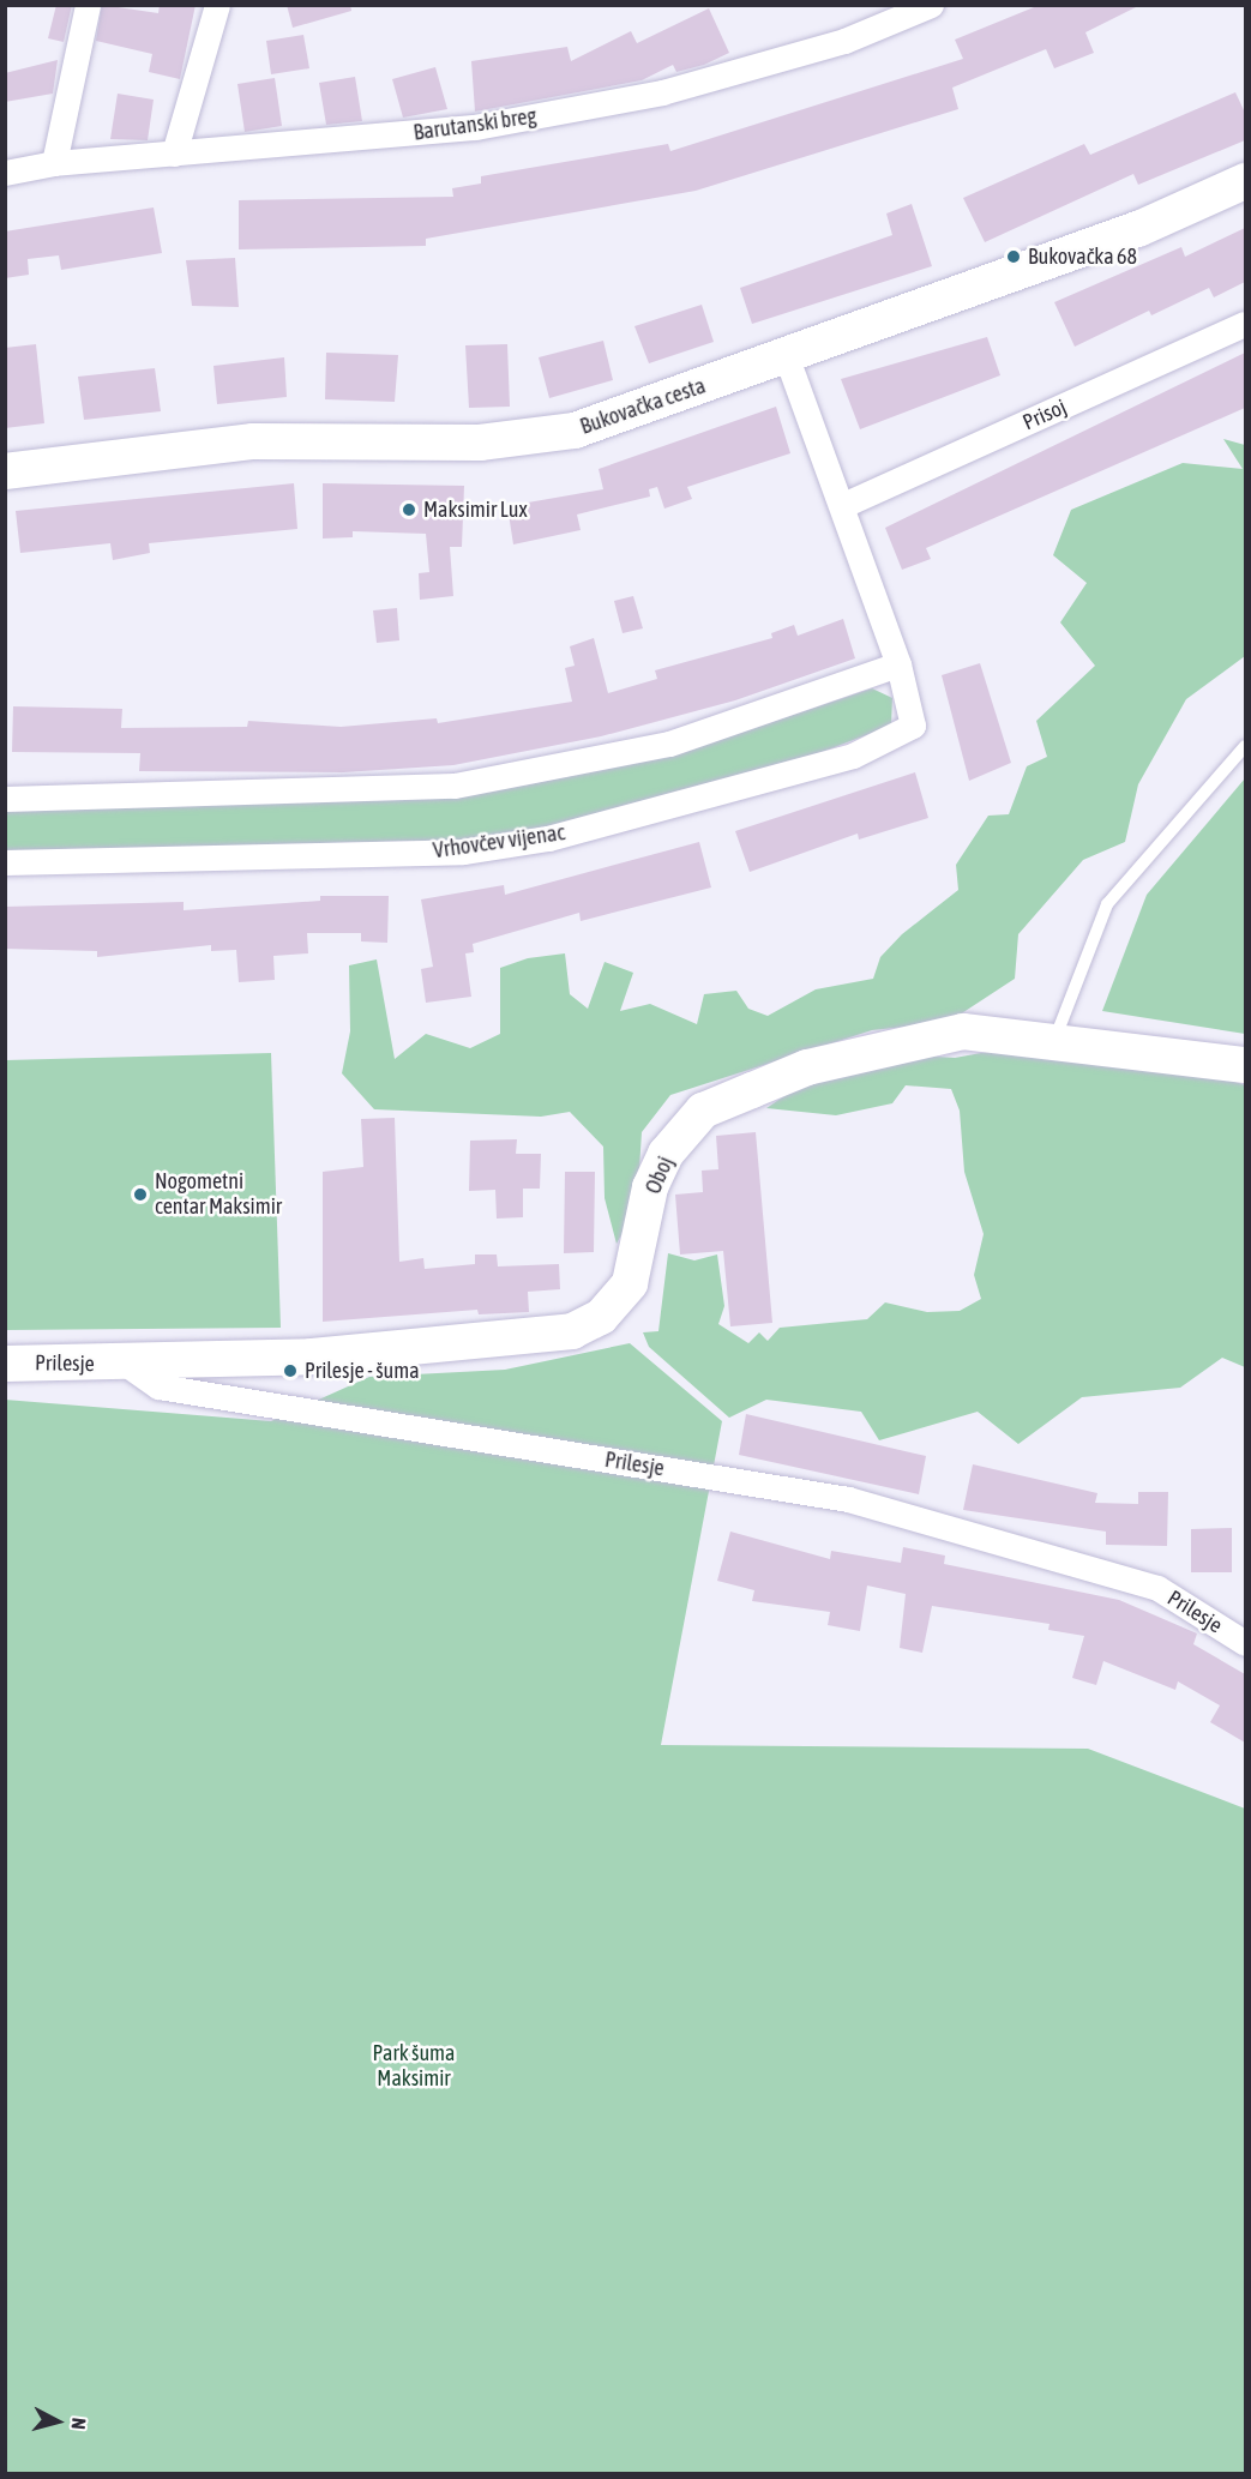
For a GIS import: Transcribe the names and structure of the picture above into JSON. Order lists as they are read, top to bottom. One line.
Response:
{"streets":{"street":["Barutanski breg","Bukovačka cesta","Prisoj","Vrhovčev vijenac","Oboj","Prilesje"]},"crossings":[["Bukovačka cesta","Vrhovčev vijenac"],["Prisoj","Vrhovčev vijenac"],["Oboj","Prilesje"]],"parks":["Park šuma Maksimir"],"places":["Bukovačka 68","Maksimir Lux","Nogometni centar Maksimir","Prilesje - šuma"],"north":"right"}
